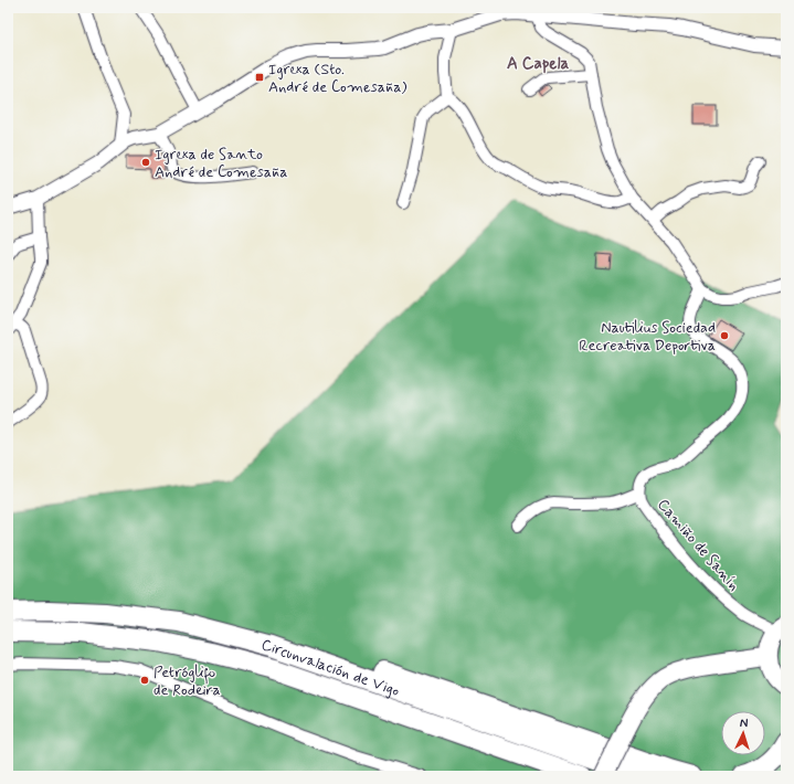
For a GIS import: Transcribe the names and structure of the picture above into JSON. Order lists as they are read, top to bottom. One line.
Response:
{"streets":{"highway":["Circunvalación de Vigo"],"street":["Camiño de Sanín"]},"districts":["A Capela"],"places":{"transit":["Igrexa (Sto. André de Comesaña)"],"other":["Igrexa de Santo André de Comesaña","Nautilius Sociedad Recreativa Deportiva","Petróglifo de Rodeira"]},"north":"top"}
